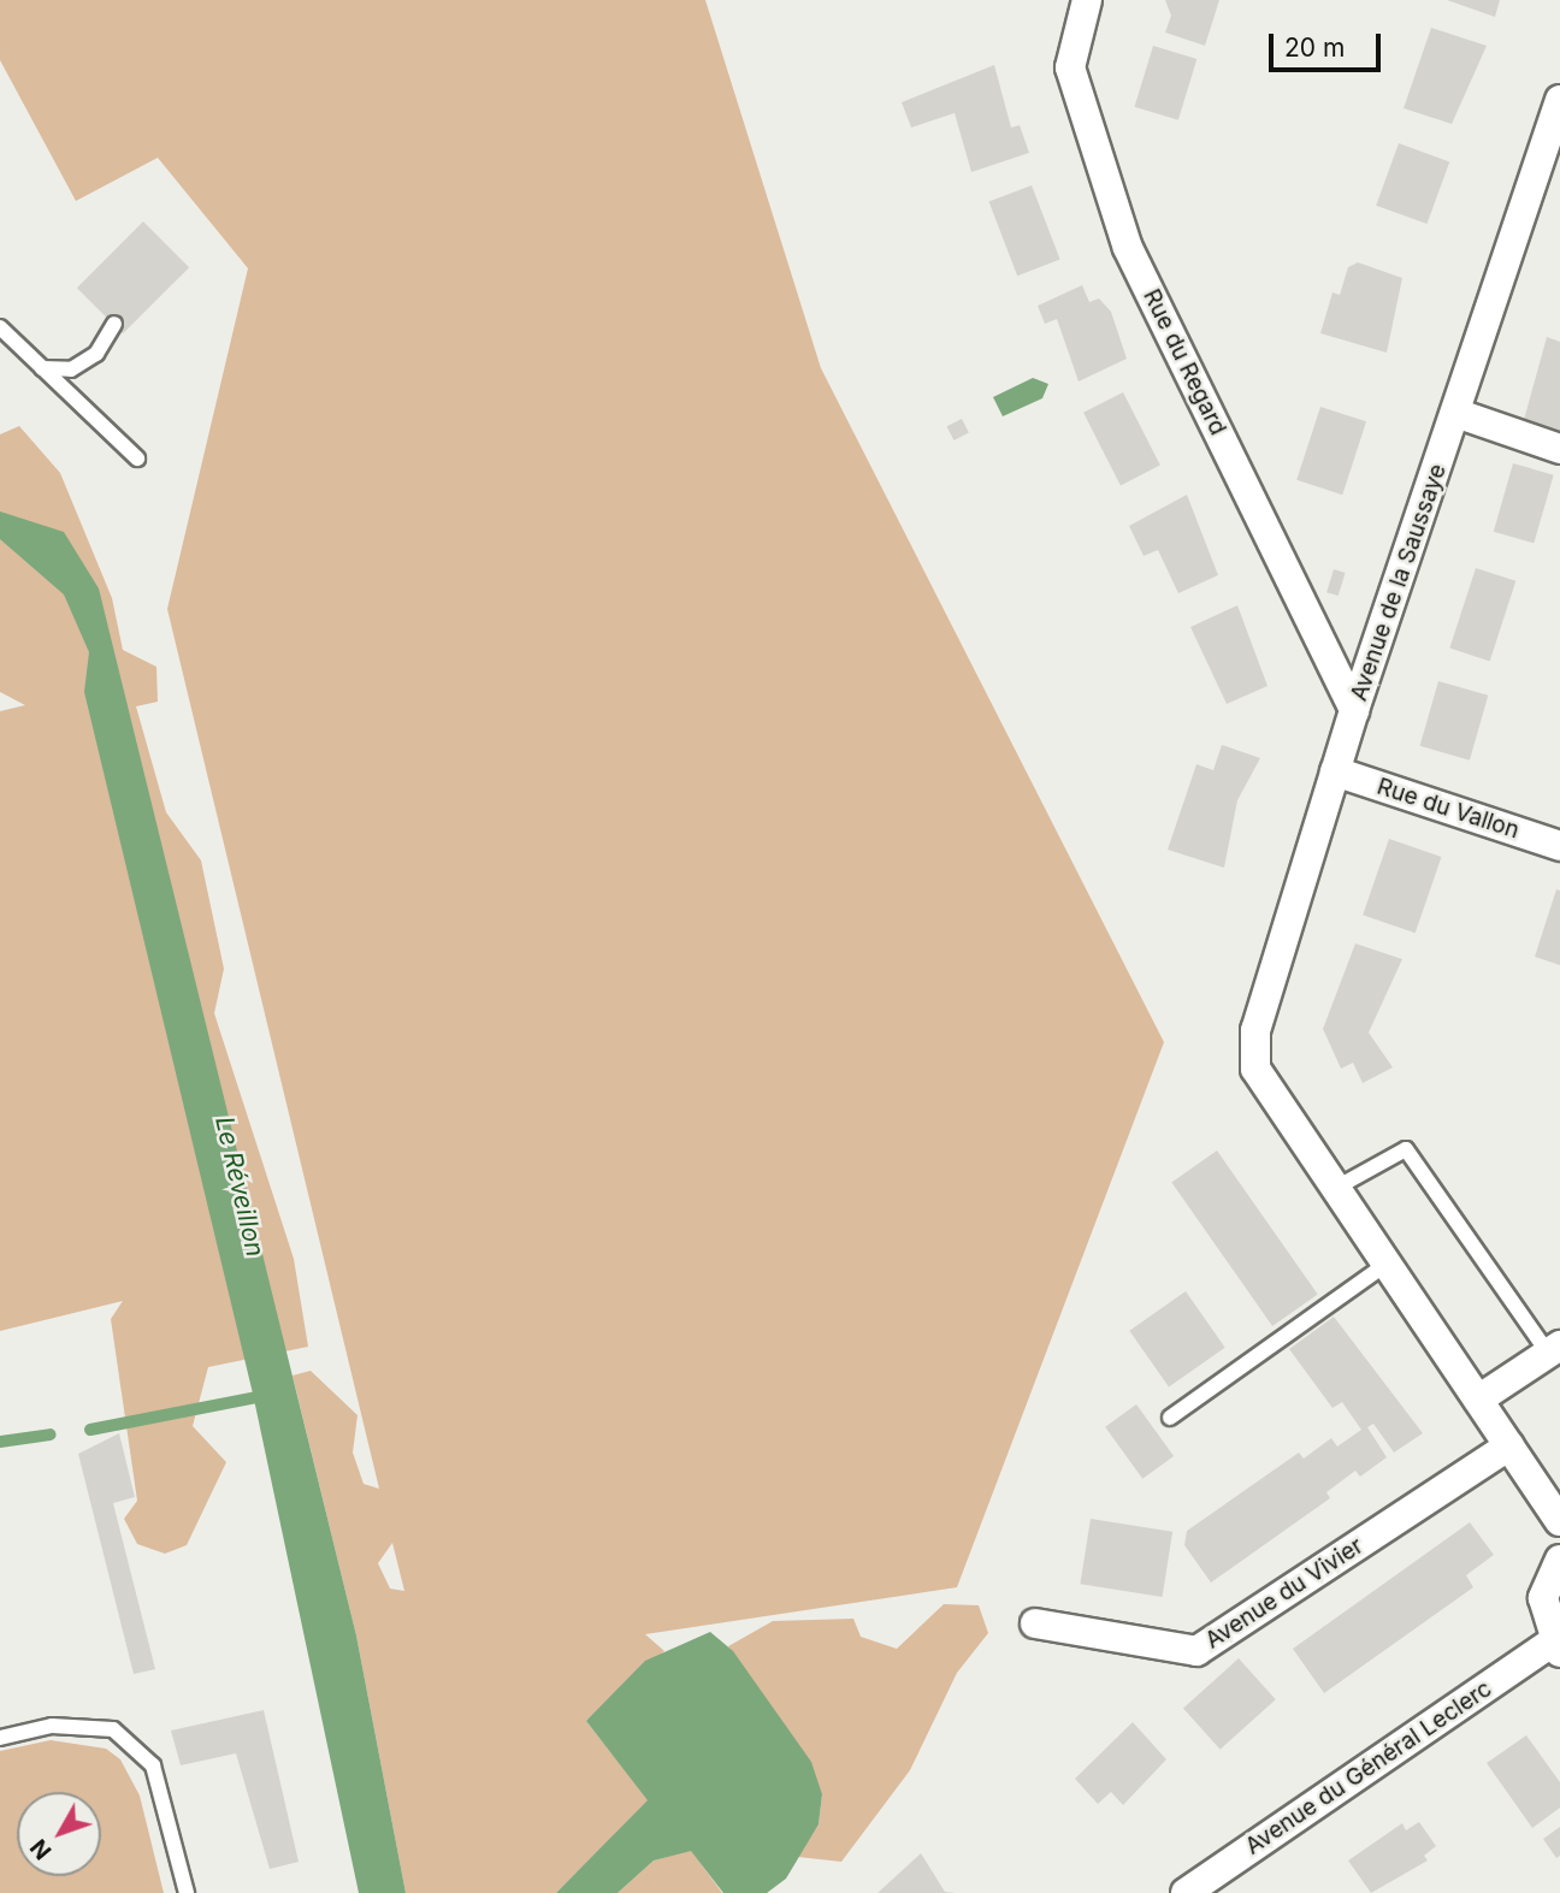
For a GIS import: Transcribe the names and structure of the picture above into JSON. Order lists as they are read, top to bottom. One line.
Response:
{"streets":{"street":["Rue du Regard","Avenue de la Saussaye","Rue du Vallon","Avenue du Vivier","Avenue du Général Leclerc"]},"crossings":[["Rue du Regard","Avenue de la Saussaye"],["Avenue de la Saussaye","Rue du Vallon"]],"water":["Le Réveillon"],"scale_bar":"20 m","north":"bottom left"}
